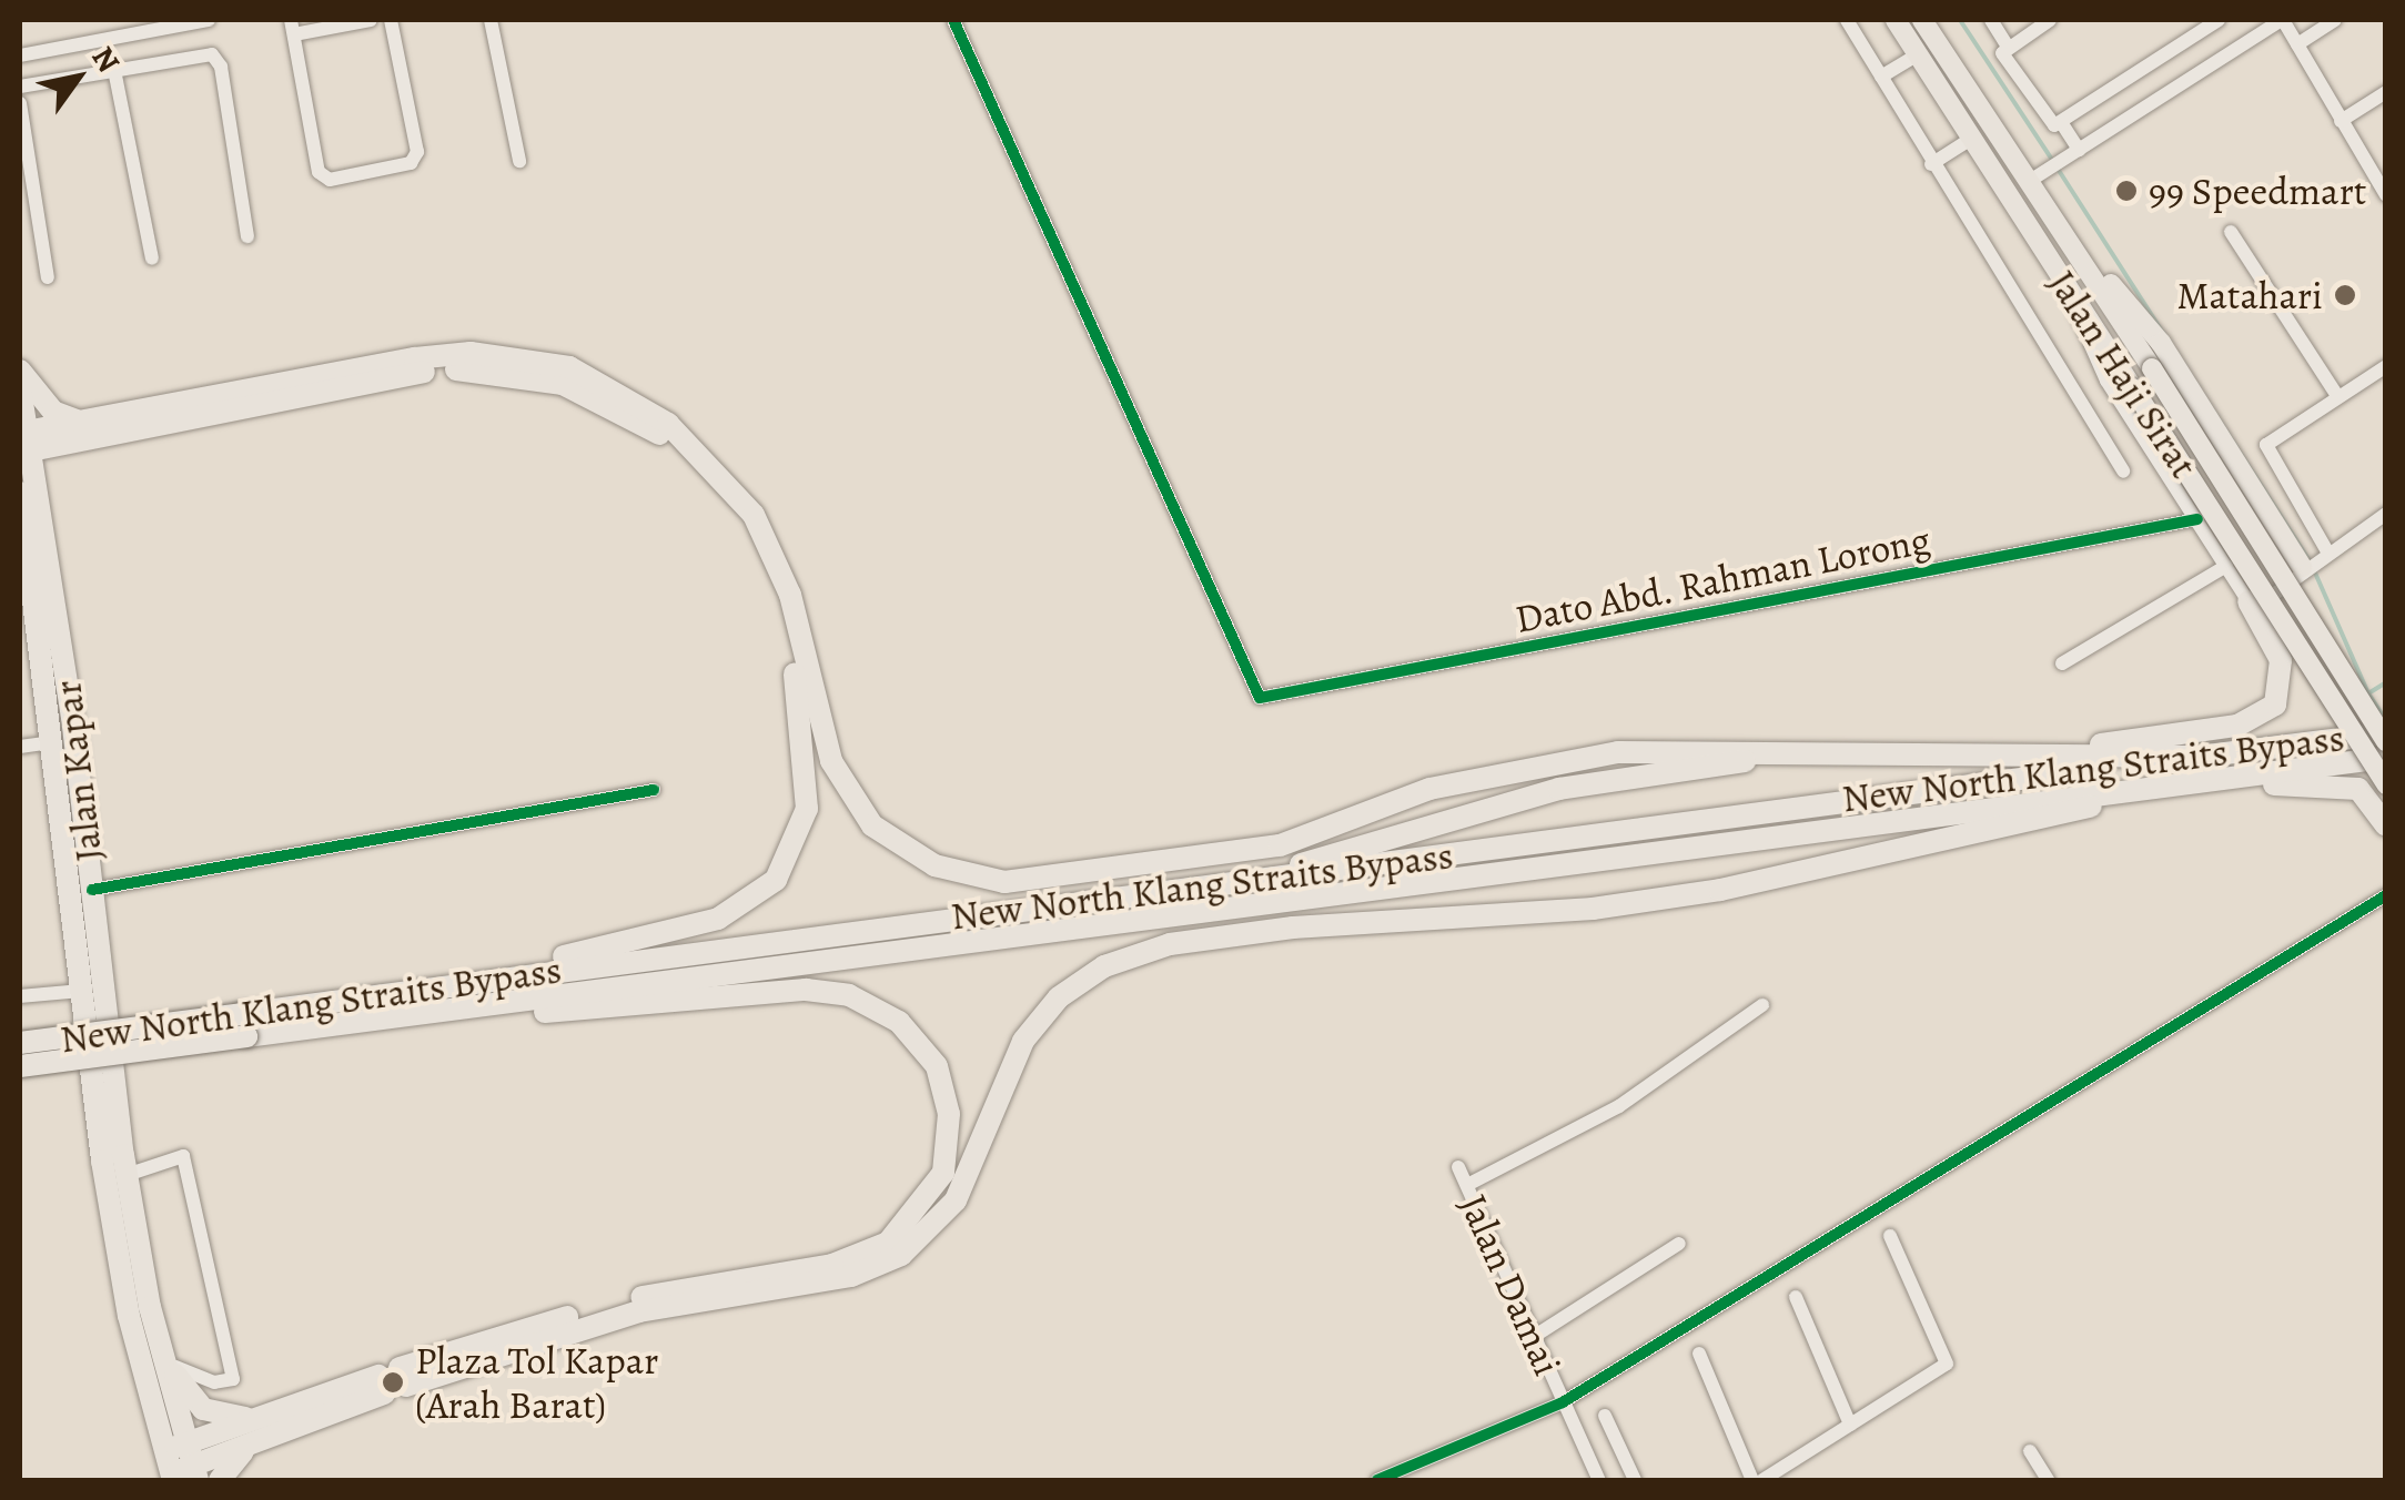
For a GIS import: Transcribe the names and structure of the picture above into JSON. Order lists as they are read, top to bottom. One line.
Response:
{"streets":{"highway":["New North Klang Straits Bypass","Jalan Kapar"],"main road":["Jalan Haji Sirat"],"street":["Dato Abd. Rahman Lorong","Jalan Damai"]},"places":["99 Speedmart","Matahari","Plaza Tol Kapar (Arah Barat)"],"north":"top right"}
